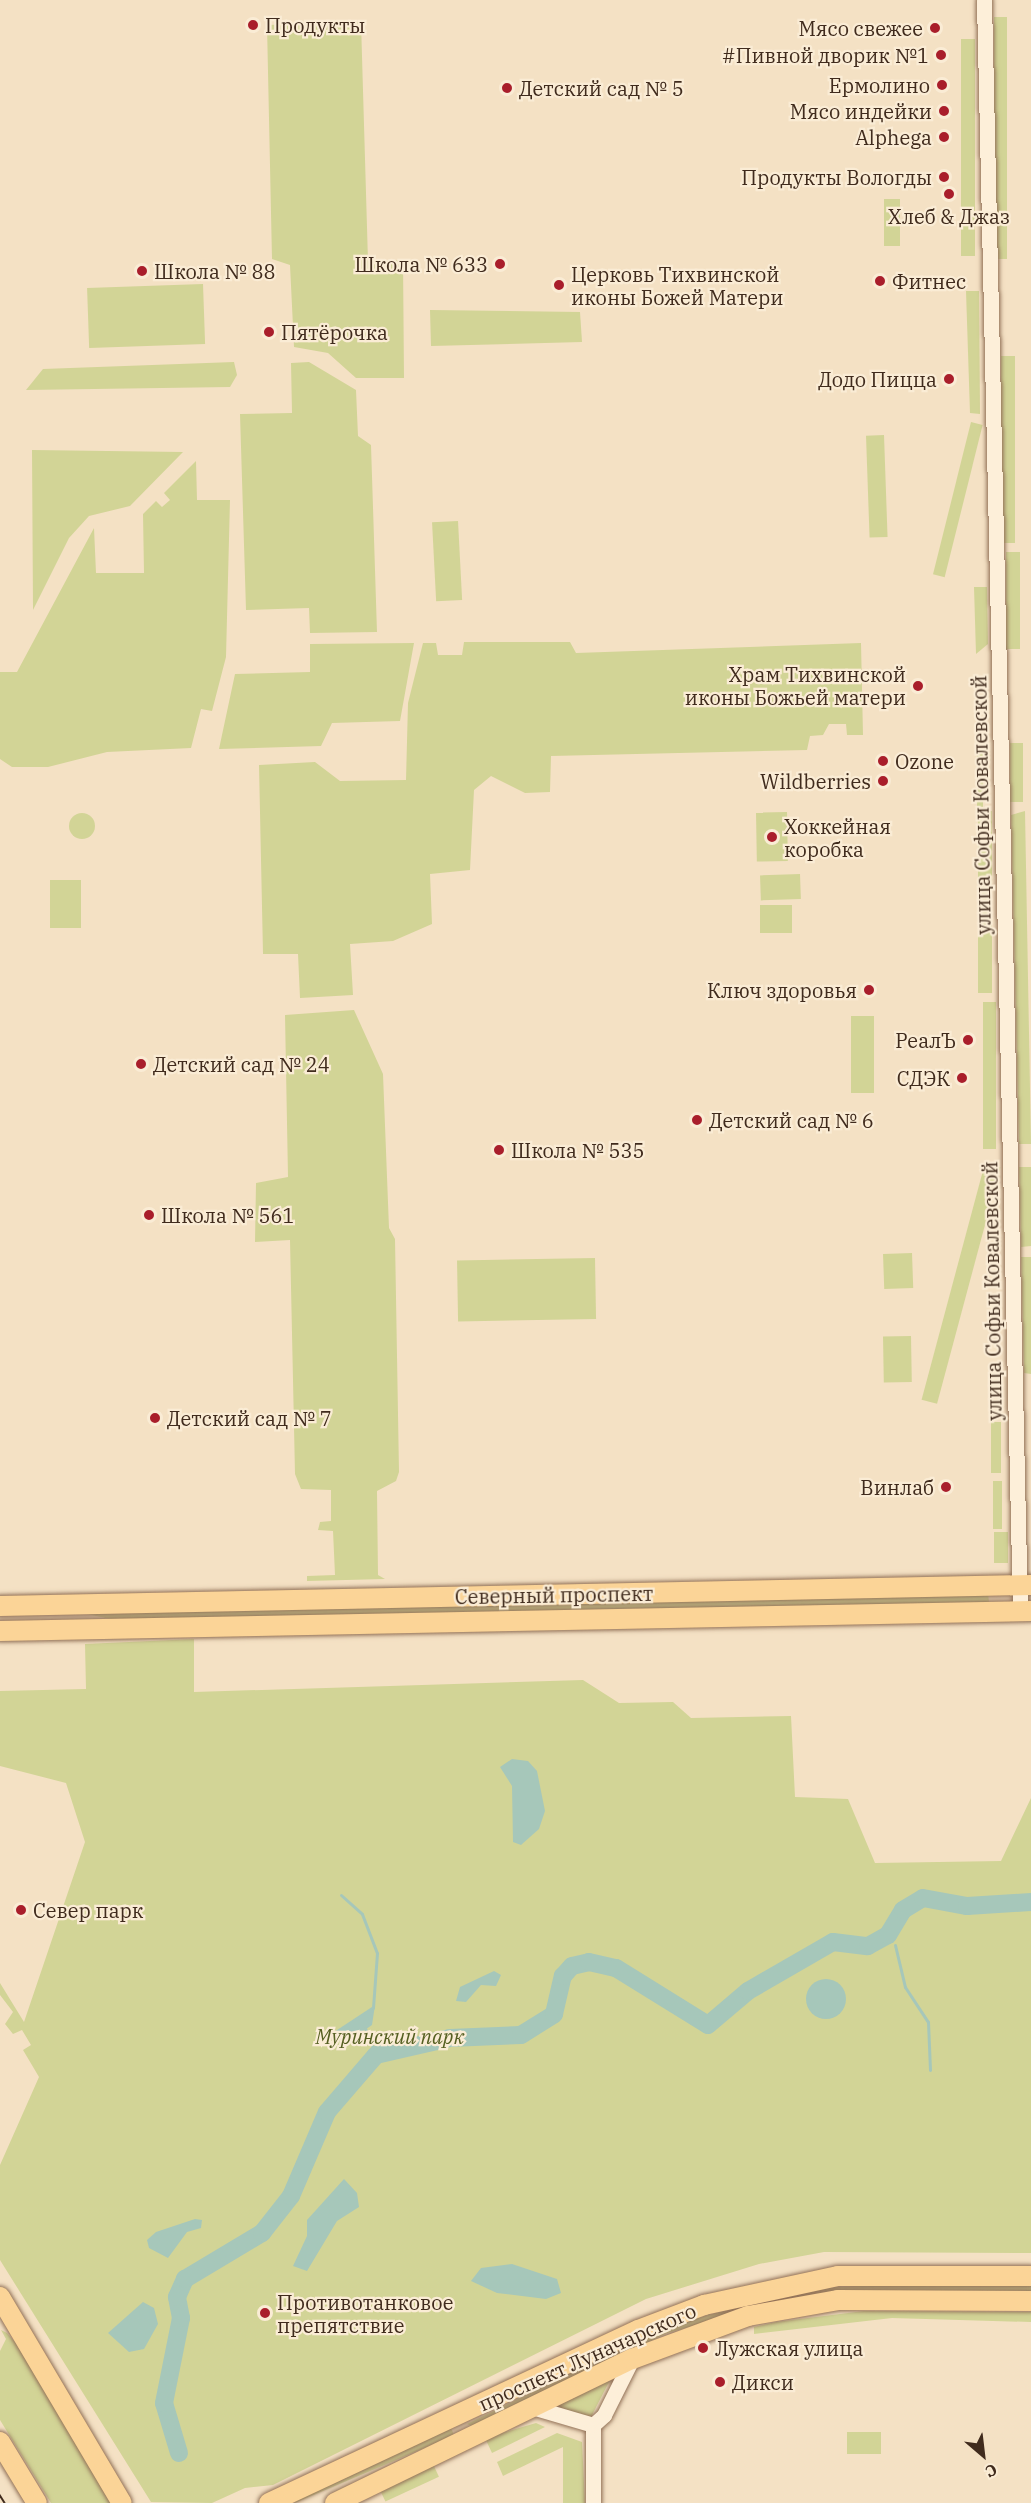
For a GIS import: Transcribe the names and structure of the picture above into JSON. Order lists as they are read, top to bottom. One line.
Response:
{"streets":{"main road":["Северный проспект","проспект Луначарского"],"street":["улица Софьи Ковалевской"]},"crossings":[["улица Софьи Ковалевской","Северный проспект"]],"parks":["Муринский парк"],"places":["Продукты","Мясо свежее","#Пивной дворик №1","Ермолино","Детский сад № 5","Мясо индейки","Alphega","Продукты Вологды","Хлеб & Джаз","Школа № 633","Школа № 88","Фитнес","Церковь Тихвинской иконы Божей Матери","Пятёрочка","Додо Пицца","Храм Тихвинской иконы Божьей матери","Ozone","Wildberries","Хоккейная коробка","Ключ здоровья","РеалЪ","Детский сад № 24","СДЭК","Детский сад № 6","Школа № 535","Школа № 561","Детский сад № 7","Винлаб","Север парк","Противотанковое препятствие","Лужская улица","Дикси"],"north":"bottom right"}
